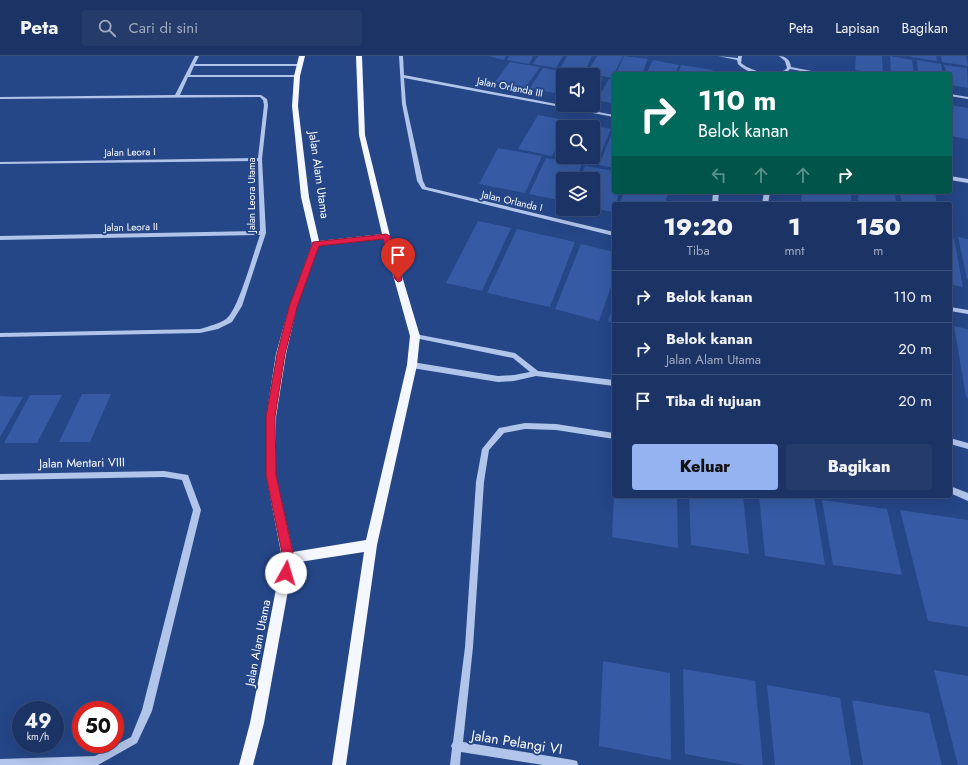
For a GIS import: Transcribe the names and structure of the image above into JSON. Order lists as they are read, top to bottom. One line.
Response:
{"streets":{"main road":["Jalan Alam Utama"],"street":["Jalan Orlanda III","Jalan Leora I","Jalan Leora Utama","Jalan Orlanda I","Jalan Leora II","Jalan Mentari VIII","Jalan Pelangi VI"]},"crossings":[["Jalan Orlanda III","Jalan Orlanda I"],["Jalan Leora I","Jalan Leora Utama"],["Jalan Leora Utama","Jalan Leora II"]],"page":{"header":"Peta","search":"Cari di sini","nav":["Peta","Lapisan","Bagikan"],"turn":["110 m","Belok kanan"],"eta":["19:20","Tiba","1","mnt","150","m"],"list":[{"name":"Belok kanan","value":"110 m"},{"name":"Belok kanan","note":"Jalan Alam Utama","value":"20 m"},{"name":"Tiba di tujuan","value":"20 m"}],"buttons":["Keluar","Bagikan"],"speed":"49 km/h","limit":"50"}}
